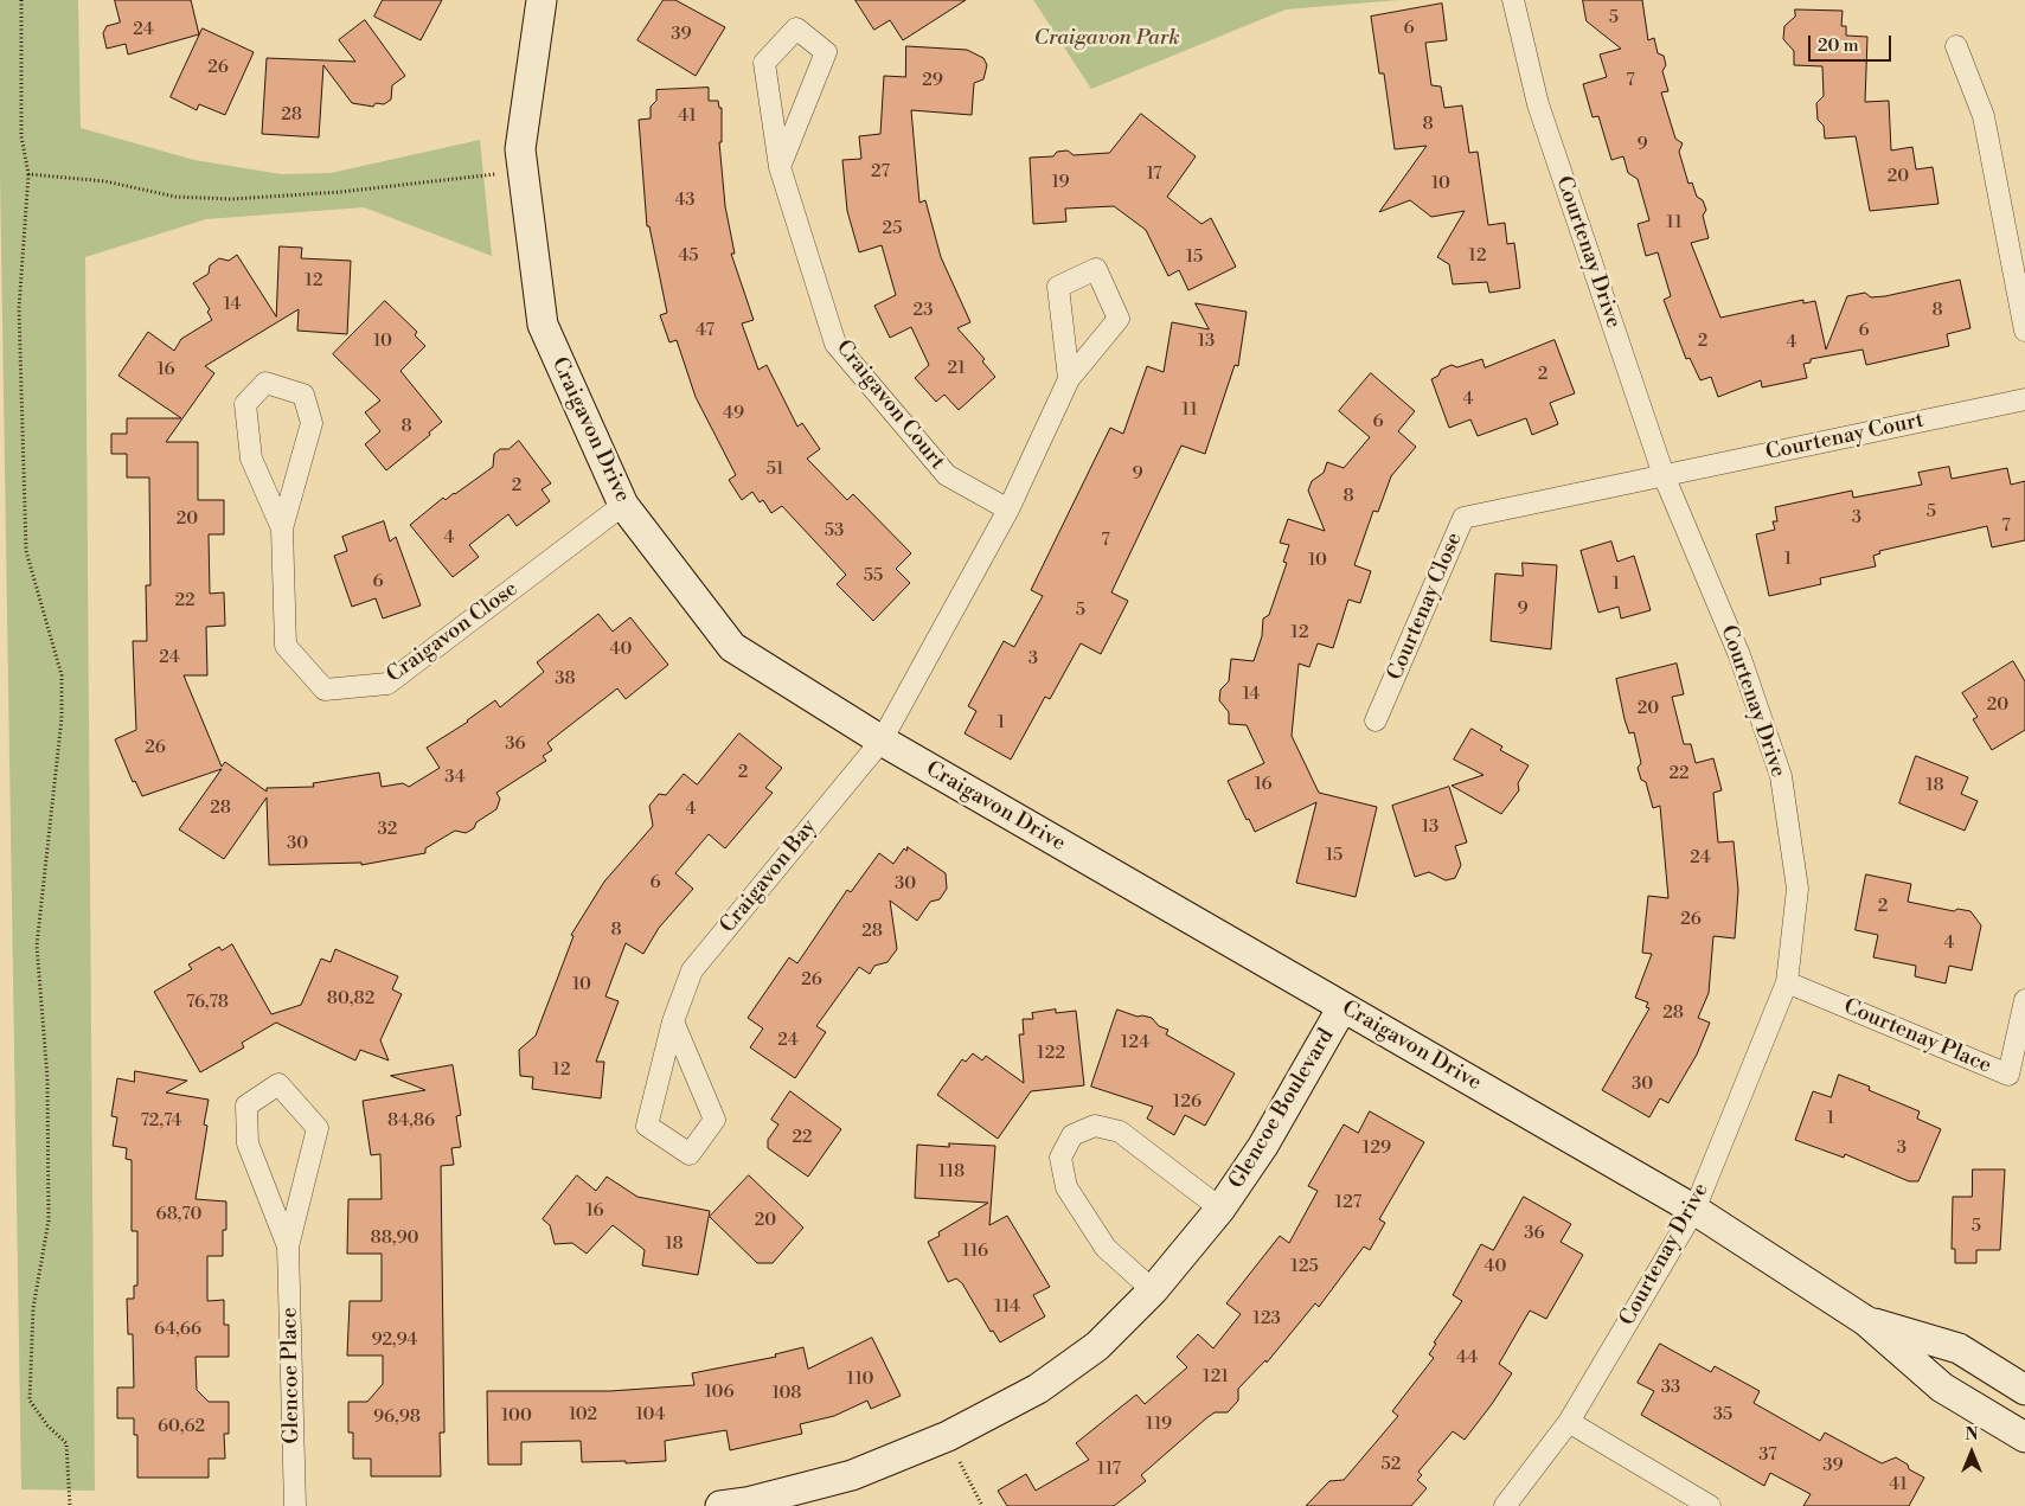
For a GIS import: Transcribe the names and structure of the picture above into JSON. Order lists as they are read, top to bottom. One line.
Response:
{"streets":{"street":["Courtenay Drive","Craigavon Court","Craigavon Drive","Courtenay Court","Courtenay Close","Craigavon Close","Craigavon Bay","Courtenay Place","Glencoe Boulevard","Glencoe Place"]},"crossings":[["Courtenay Drive","Craigavon Drive"],["Courtenay Drive","Courtenay Court"],["Courtenay Drive","Courtenay Close"],["Courtenay Drive","Courtenay Place"],["Craigavon Drive","Craigavon Close"],["Craigavon Drive","Craigavon Bay"],["Craigavon Drive","Glencoe Boulevard"],["Courtenay Court","Courtenay Close"]],"parks":["Craigavon Park"],"house_numbers":["5","6","24","39","26","29","7","28","41","8","9","27","17","20","19","10","43","11","25","45","12","15","12","14","23","8","47","6","10","13","2","4","21","16","2","4","11","49","6","8","51","9","2","8","5","3","20","7","53","4","7","1","10","55","6","1","22","9","5","12","40","24","3","38","14","20","20","1","36","26","2","22","34","16","18","28","4","13","32","30","15","24","6","30","2","26","8","28","4","26","10","80,82","76,78","28","24","124","122","12","30","126","1","72,74","84,86","22","129","3","118","127","16","68,70","20","5","36","88,90","18","116","125","40","114","123","64,66","92,94","44","121","110","33","106","108","102","104","35","100","96,98","119","60,62","37","52","39","117","41"],"scale_bar":"20 m","north":"top"}
